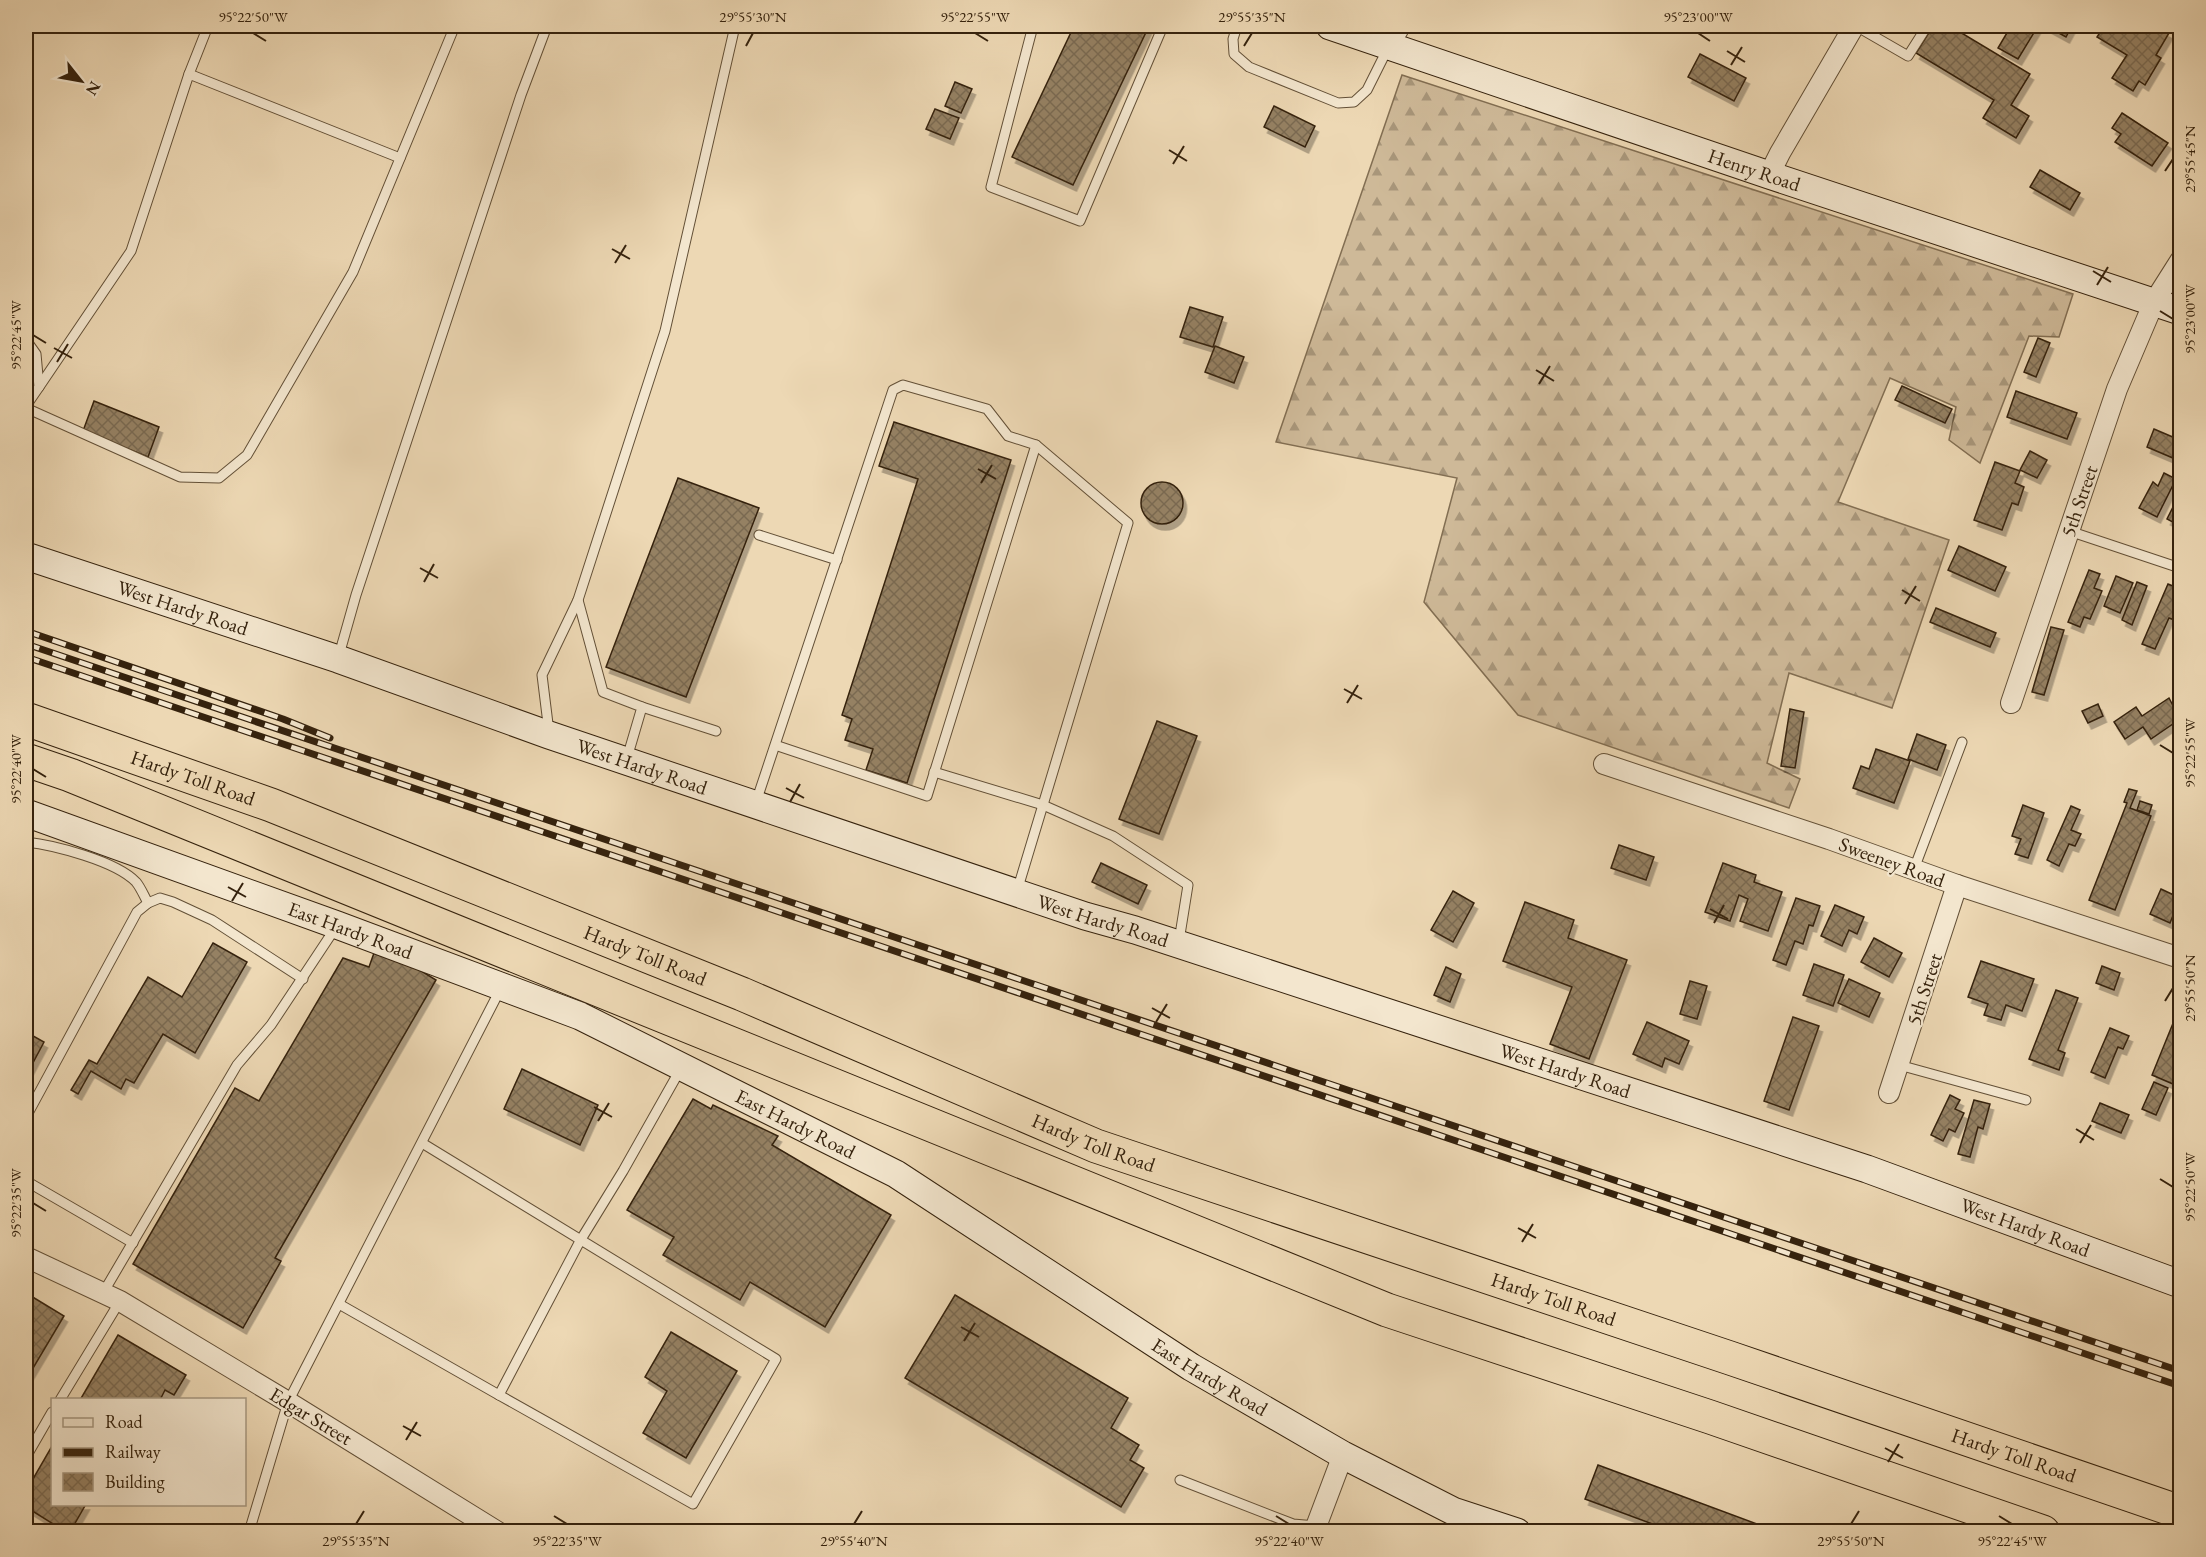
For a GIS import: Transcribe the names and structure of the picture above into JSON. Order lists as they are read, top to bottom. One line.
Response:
{"streets":{"highway":["Hardy Toll Road"],"main road":["Henry Road","West Hardy Road","East Hardy Road"],"street":["5th Street","Sweeney Road","Edgar Street"]},"crossings":[["Henry Road","5th Street"],["5th Street","Sweeney Road"]],"legend":["Road","Railway","Building"],"north":"bottom right","coordinates":["95°22'50\"W","29°55'30\"N","95°22'55\"W","29°55'35\"N","95°23'00\"W","29°55'45\"N","95°22'45\"W","95°22'40\"W","29°55'50\"N","95°22'35\"W","29°55'40\"N"]}
